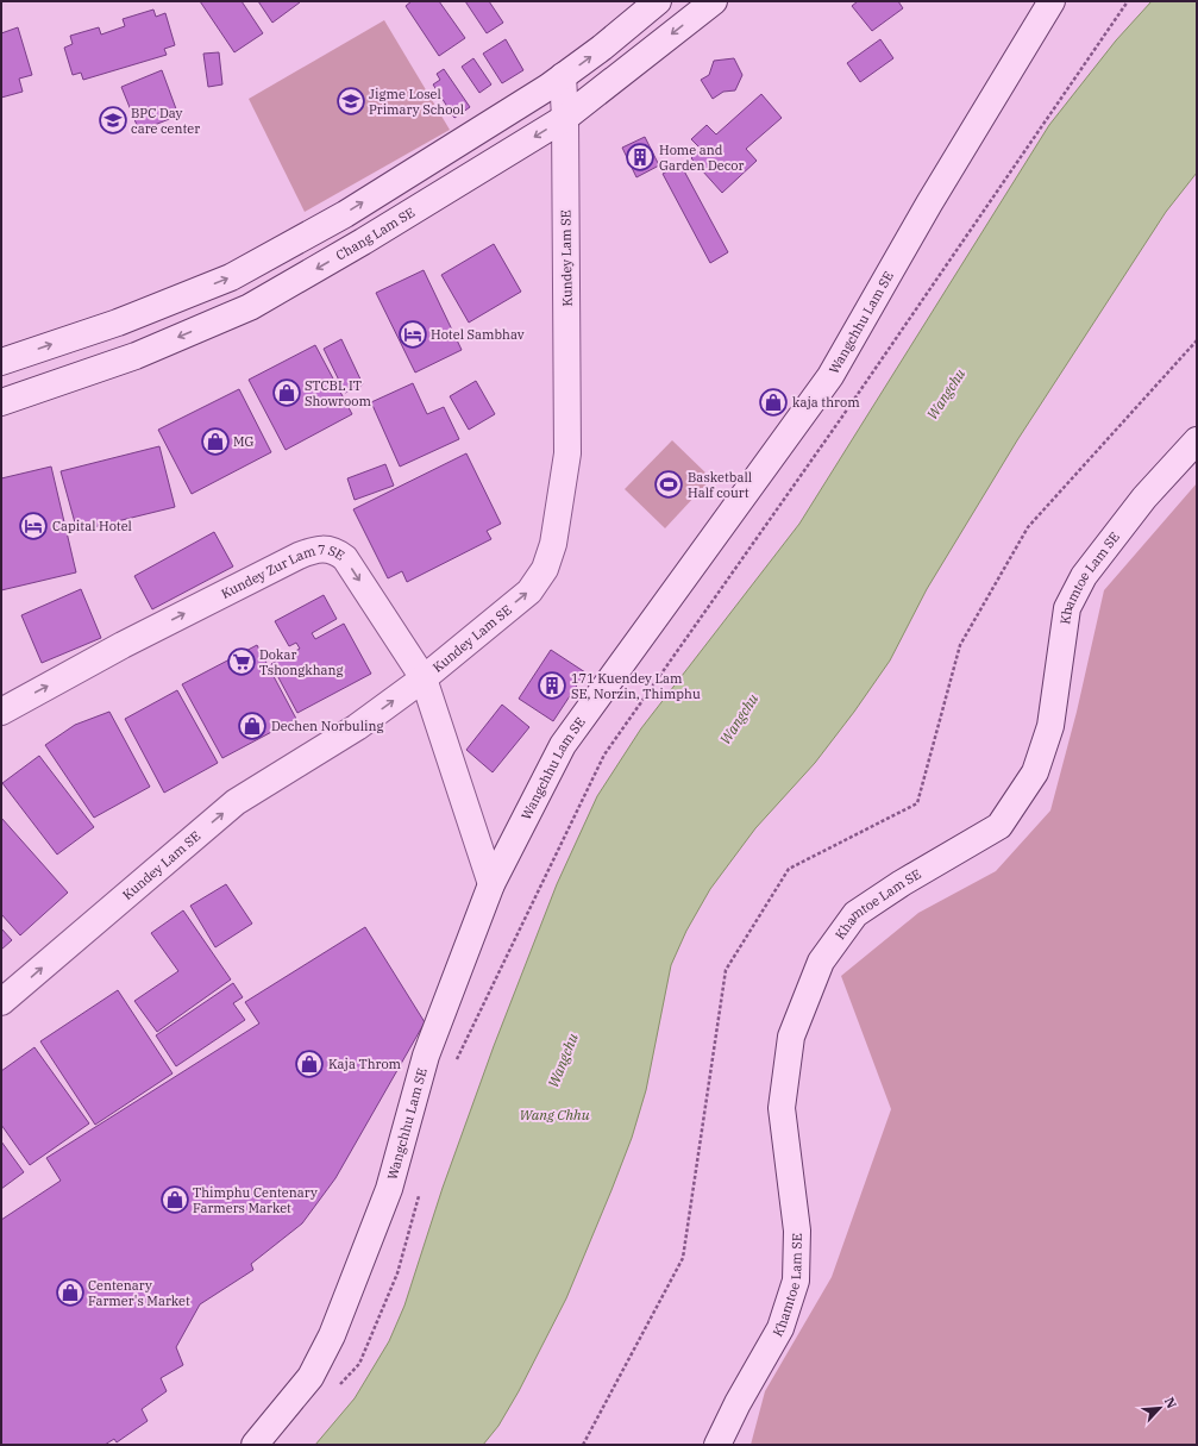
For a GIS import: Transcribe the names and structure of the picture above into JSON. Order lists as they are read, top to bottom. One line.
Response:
{"streets":{"street":["Chang Lam SE","Kundey Lam SE","Wangchhu Lam SE","Kundey Zur Lam 7 SE","Khamtoe Lam SE"]},"crossings":[["Chang Lam SE","Kundey Lam SE"],["Kundey Lam SE","Kundey Zur Lam 7 SE"],["Wangchhu Lam SE","Kundey Zur Lam 7 SE"]],"one_way":["Kundey Lam SE","Kundey Zur Lam 7 SE"],"water":["Wangchu","Wang Chhu"],"places":{"school or university":["Jigme Losel Primary School","BPC Day care center"],"building":["Home and Garden Decor","171 Kuendey Lam SE, Norzin, Thimphu"],"hotel":["Hotel Sambhav","Capital Hotel"],"shop":["STCBL IT Showroom","kaja throm","MG","Dechen Norbuling","Kaja Throm","Thimphu Centenary Farmers Market","Centenary Farmer's Market"],"sports":["Basketball Half court"],"supermarket":["Dokar Tshongkhang"]},"north":"top right"}
